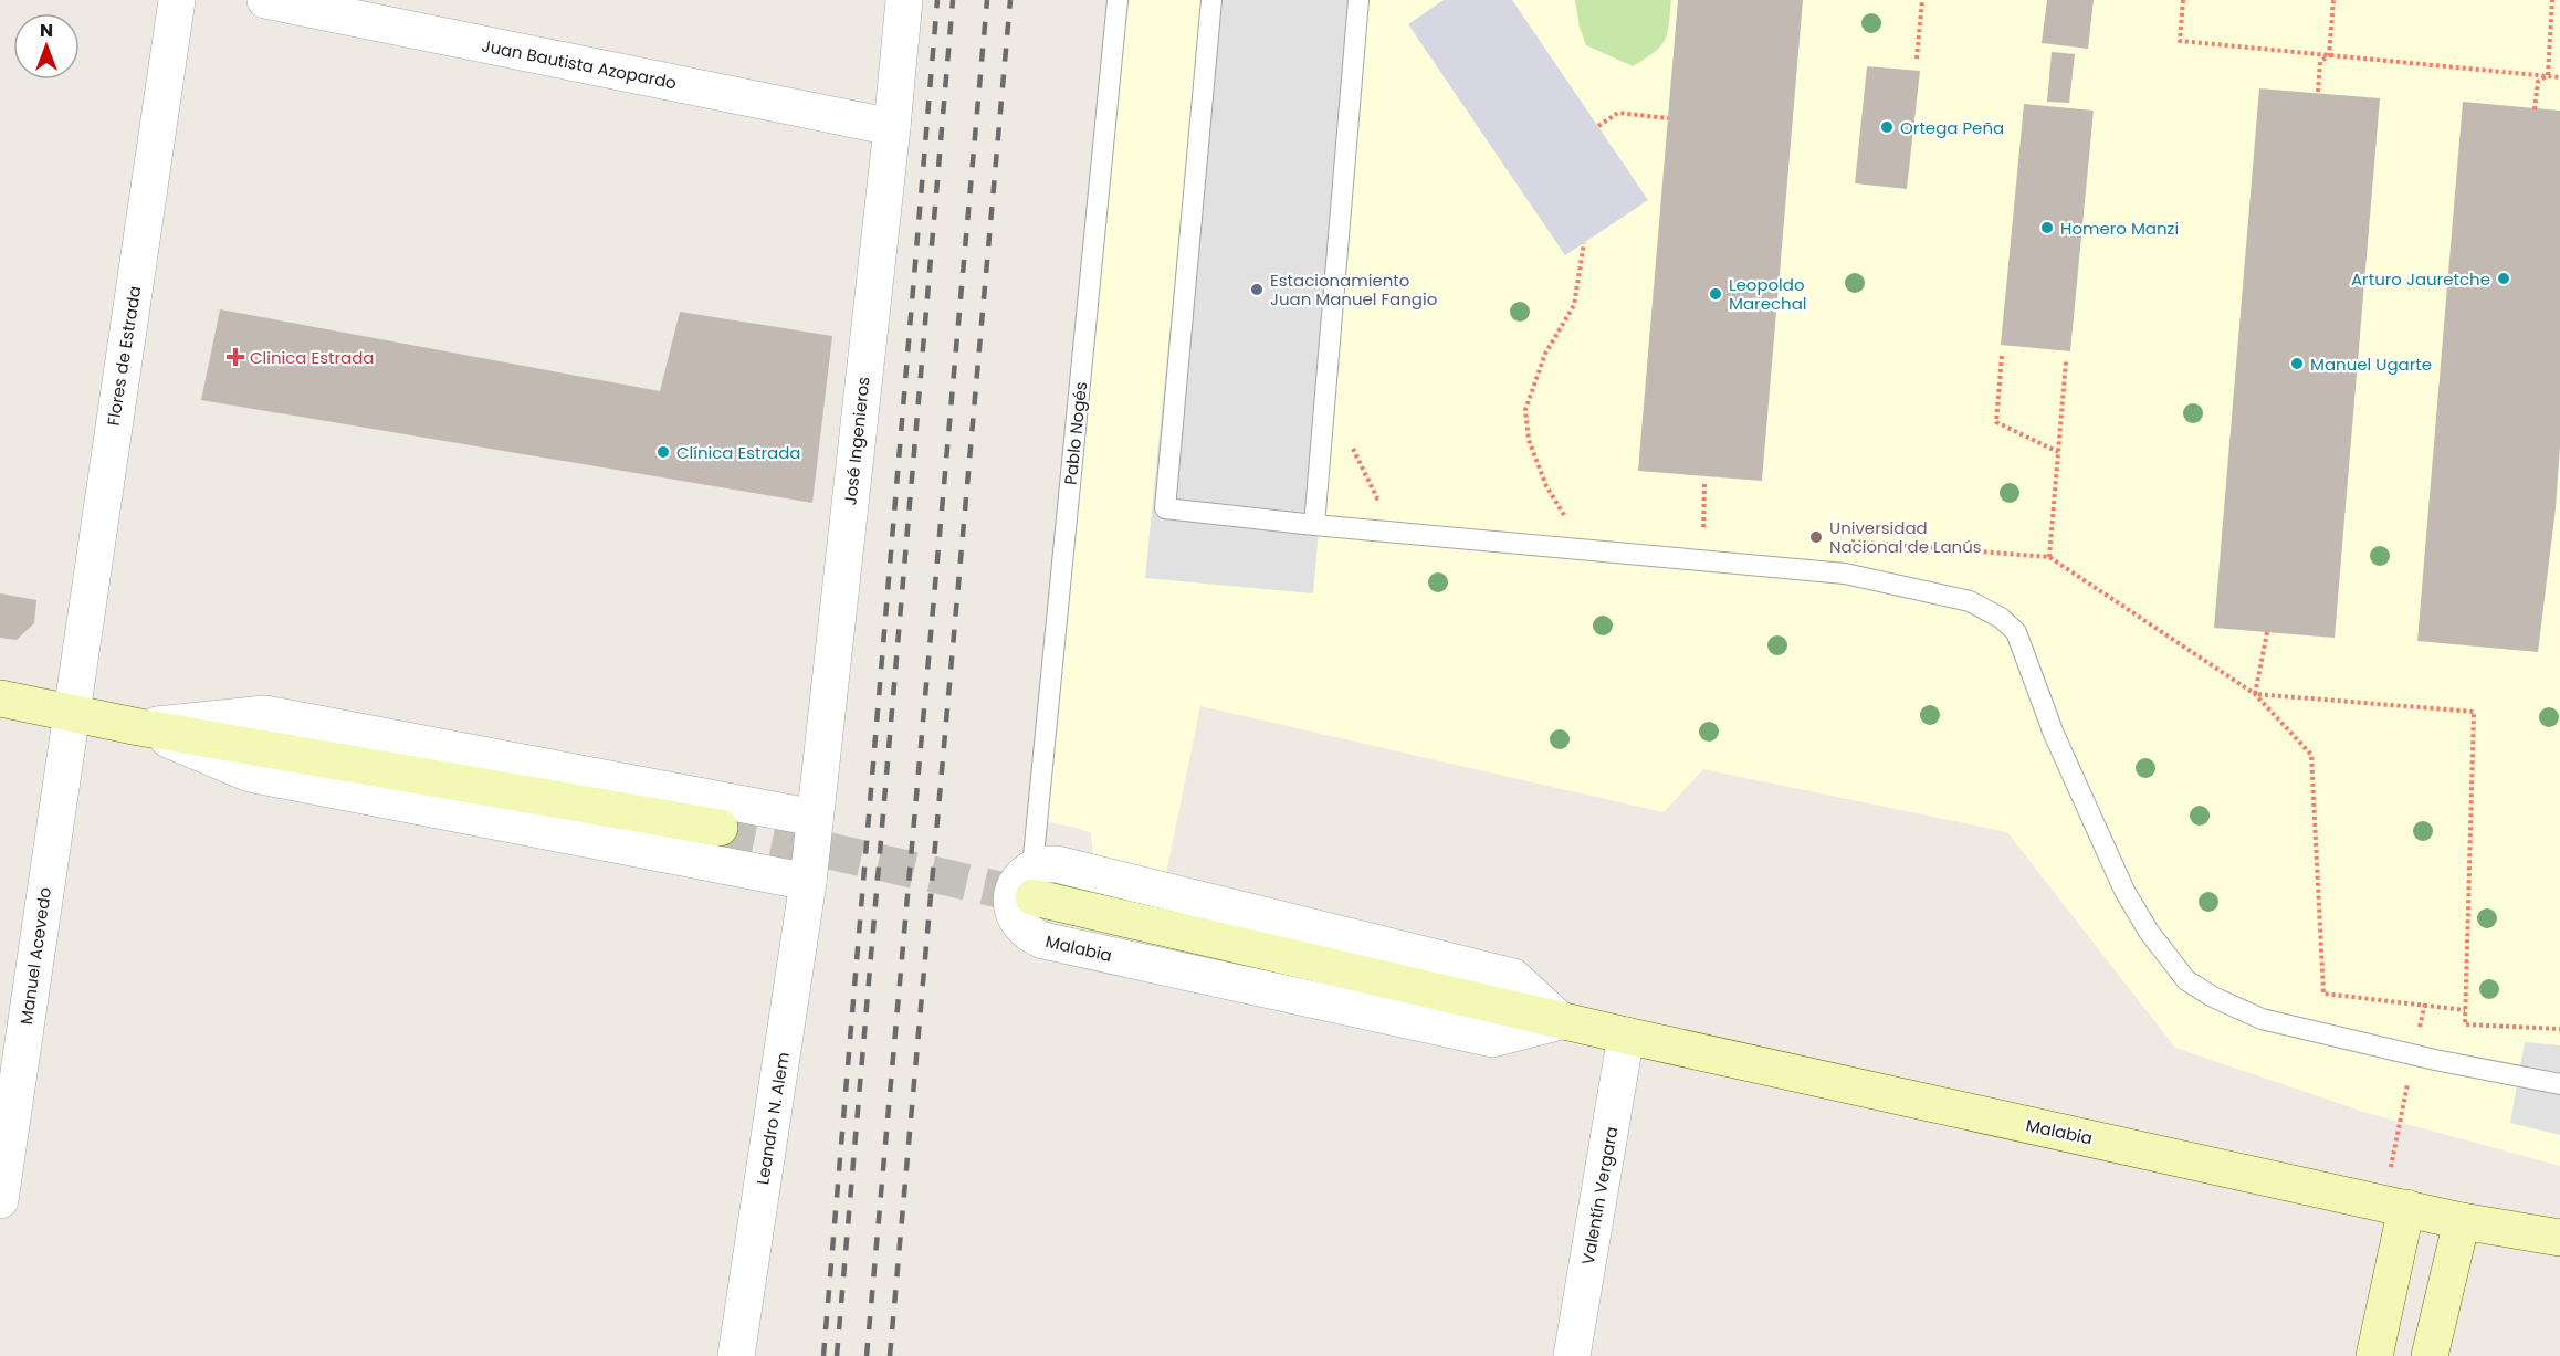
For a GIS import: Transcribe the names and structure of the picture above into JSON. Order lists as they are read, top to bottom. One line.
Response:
{"streets":{"main road":["Malabia"],"street":["Juan Bautista Azopardo","Flores de Estrada","José Ingenieros","Manuel Acevedo","Leandro N. Alem","Valentín Vergara"],"lane":["Pablo Nogés"]},"crossings":[["Juan Bautista Azopardo","José Ingenieros"],["Flores de Estrada","Manuel Acevedo"],["Pablo Nogés","Malabia"],["José Ingenieros","Leandro N. Alem"],["Malabia","Valentín Vergara"]],"places":{"other":["Ortega Peña","Homero Manzi","Arturo Jauretche","Estacionamiento Juan Manuel Fangio","Leopoldo Marechal","Manuel Ugarte","Clínica Estrada","Universidad Nacional de Lanús"],"health":["Clinica Estrada"]},"north":"top"}
